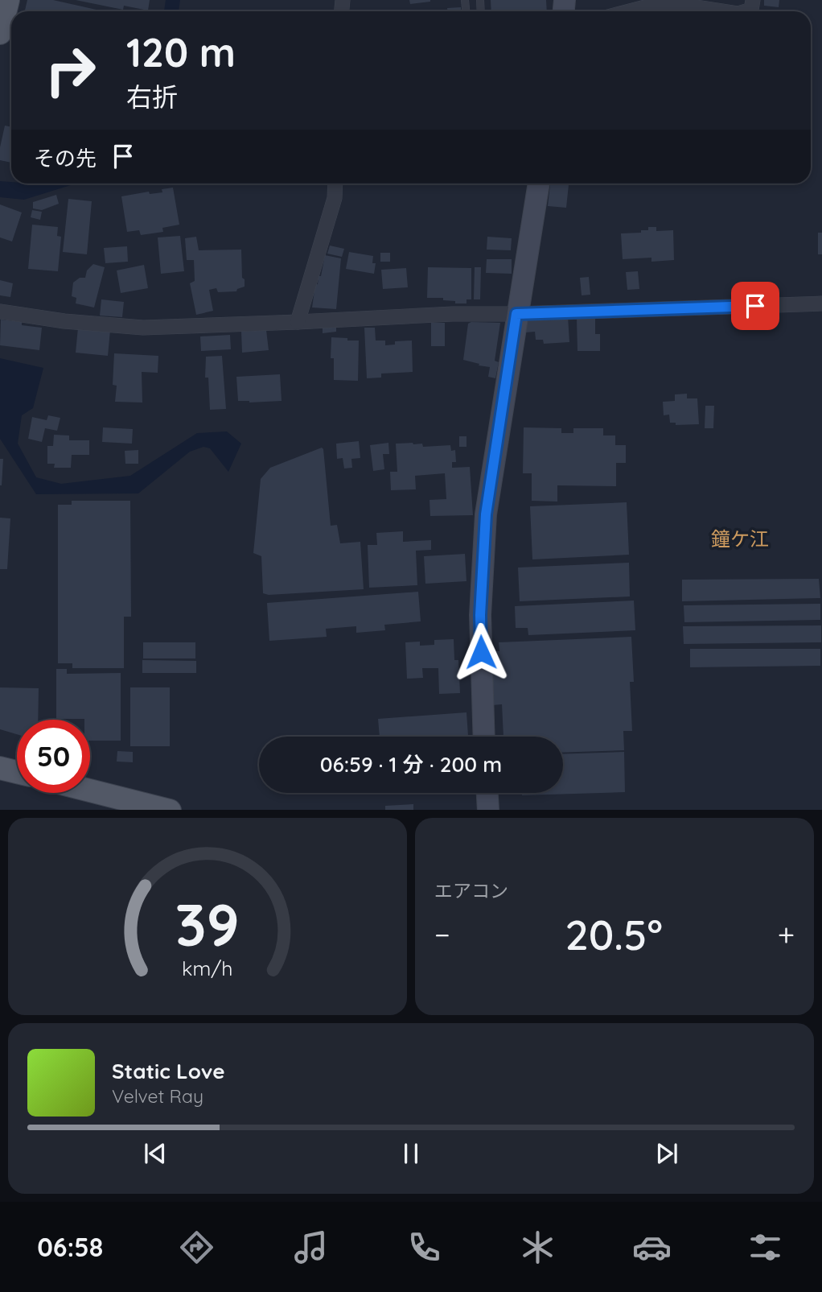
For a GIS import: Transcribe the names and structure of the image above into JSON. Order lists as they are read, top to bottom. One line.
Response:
{"districts":["鐘ケ江"],"page":{"turn":["120 m","右折"],"then":"その先","limit":"50","trip":"06:59 · 1 分 · 200 m","tile":"エアコン","heat":["−","20.5°","+"],"song":["Static Love","Velvet Ray"],"tabs":"06:58","gauge":["39","km/h"]}}
